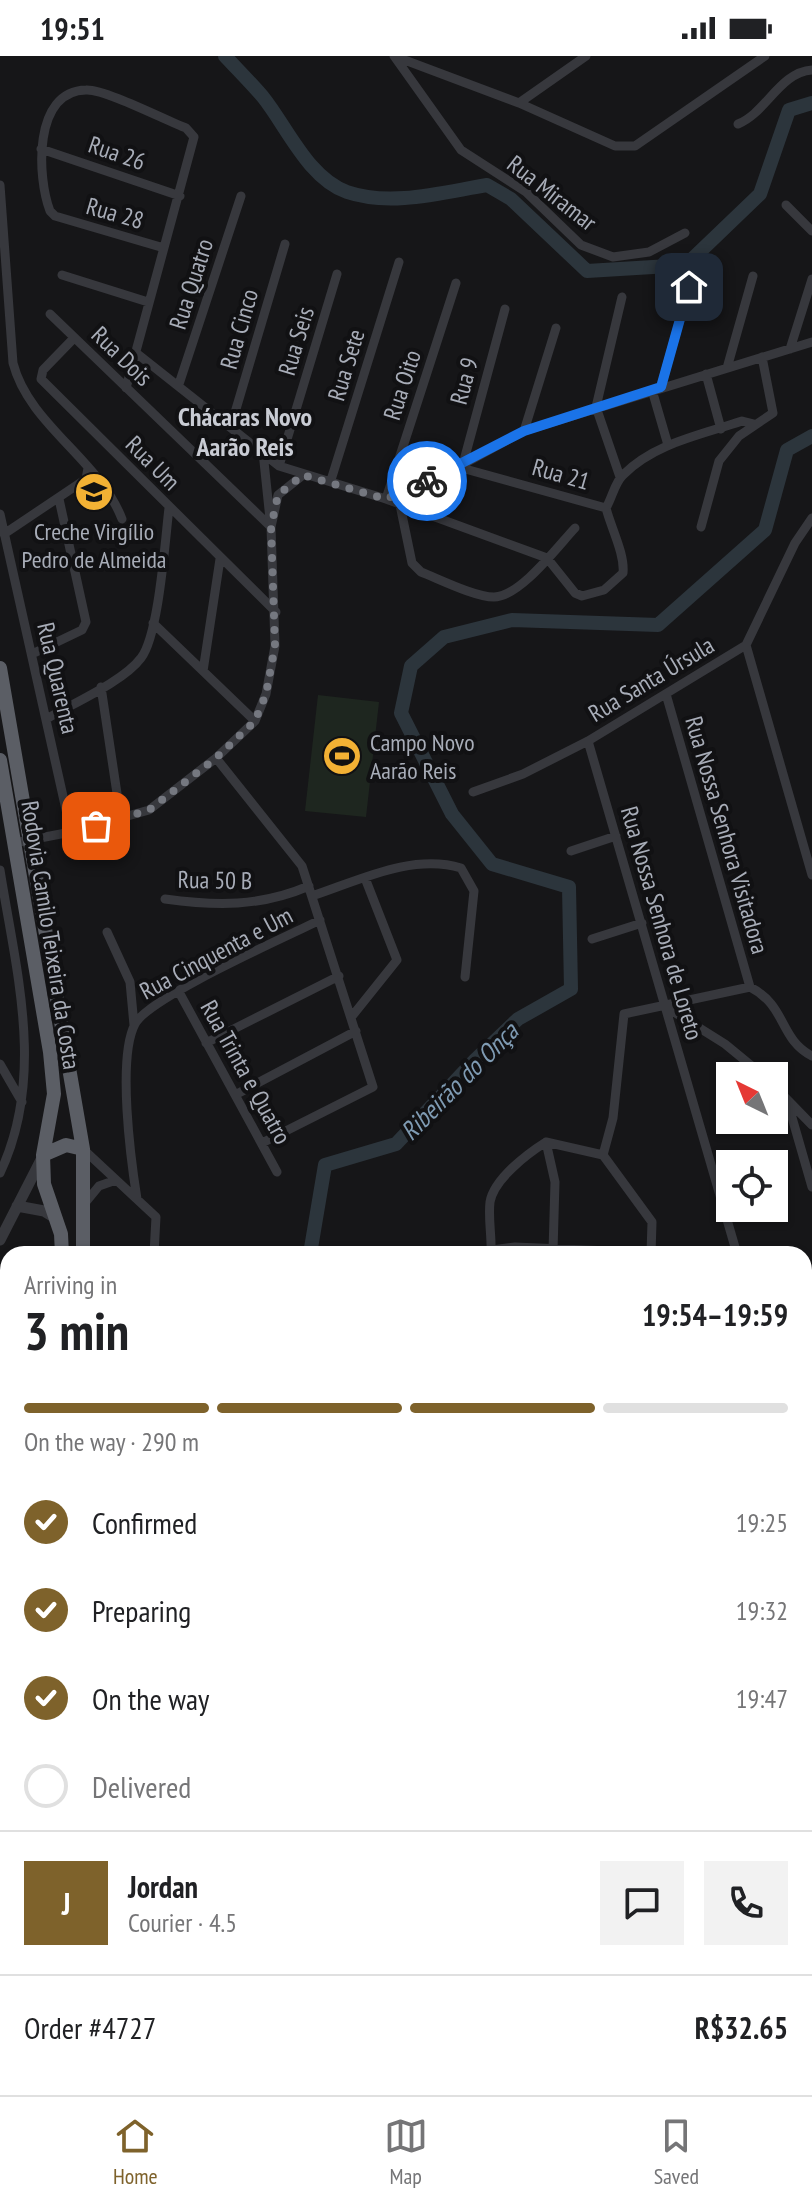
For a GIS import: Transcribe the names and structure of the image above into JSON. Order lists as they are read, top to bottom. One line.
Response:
{"streets":{"highway":["Rodovia Camilo Teixeira da Costa"],"street":["Rua 26","Rua Miramar","Rua 28","Rua Quatro","Rua Cinco","Rua Seis","Rua Dois","Rua Sete","Rua 9","Rua Oito","Rua Um","Rua 21","Rua Quarenta","Rua Santa Úrsula","Rua Nossa Senhora Visitadora","Rua 50 B","Rua Nossa Senhora de Loreto","Rua Cinquenta e Um","Rua Trinta e Quatro"]},"crossings":[["Rua 26","Rua 28"],["Rua Dois","Rua Um"],["Rua 9","Rua 21"],["Rua Santa Úrsula","Rua Nossa Senhora Visitadora"],["Rua Santa Úrsula","Rua Nossa Senhora de Loreto"],["Rua Cinquenta e Um","Rua Trinta e Quatro"]],"districts":["Chácaras Novo Aarão Reis"],"water":["Ribeirão do Onça"],"places":{"school or university":["Creche Virgílio Pedro de Almeida"],"sports":["Campo Novo Aarão Reis"]},"north":"top left","page":{"status":"19:51","heading":["3 min","Arriving in","19:54–19:59"],"panel":["Jordan","Courier · 4.5","Order #4727","R$32.65"],"bar":"On the way · 290 m","list":[["Confirmed","19:25"],["Preparing","19:32"],["On the way","19:47"],"Delivered"],"round":"J","tabs":["Home","Map","Saved"]}}
